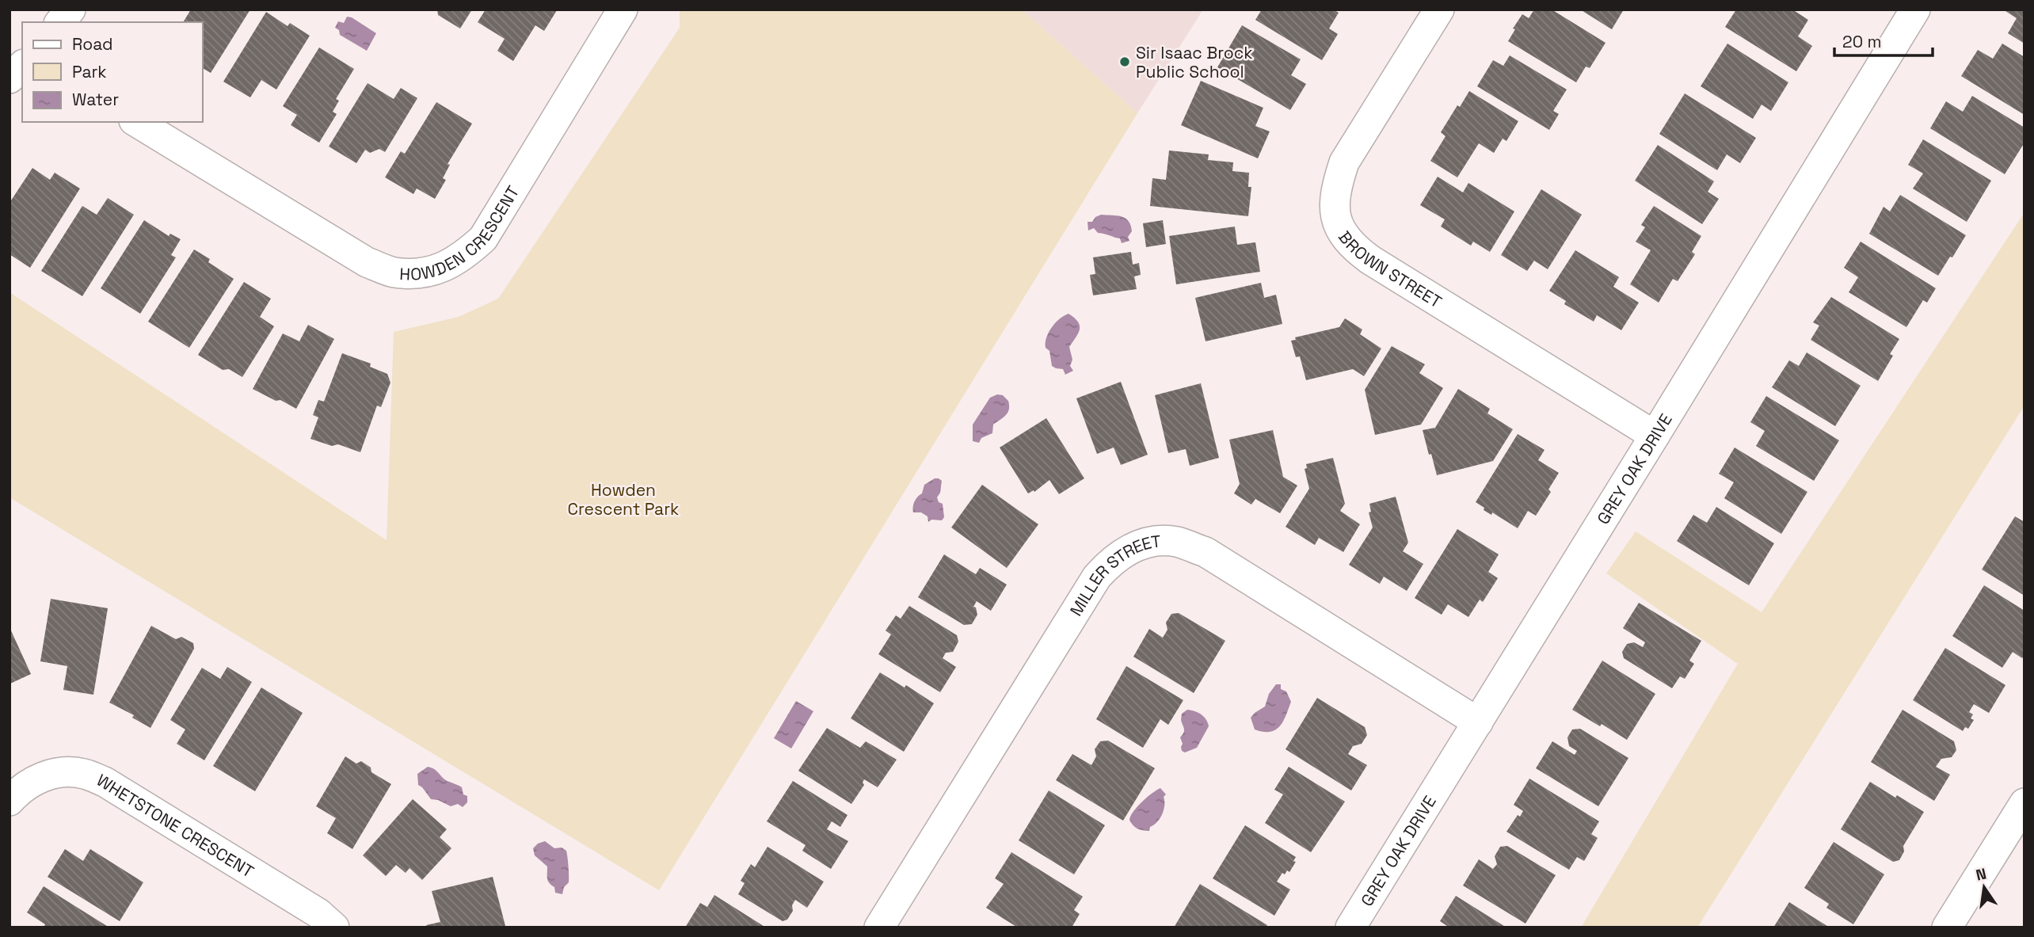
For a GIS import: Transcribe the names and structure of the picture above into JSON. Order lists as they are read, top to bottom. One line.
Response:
{"streets":{"street":["HOWDEN CRESCENT","BROWN STREET","GREY OAK DRIVE","MILLER STREET","WHETSTONE CRESCENT"]},"crossings":[["BROWN STREET","GREY OAK DRIVE"],["GREY OAK DRIVE","MILLER STREET"]],"parks":["Howden Crescent Park"],"places":["Sir Isaac Brock Public School"],"legend":["Road","Park","Water"],"scale_bar":"20 m","north":"top"}
